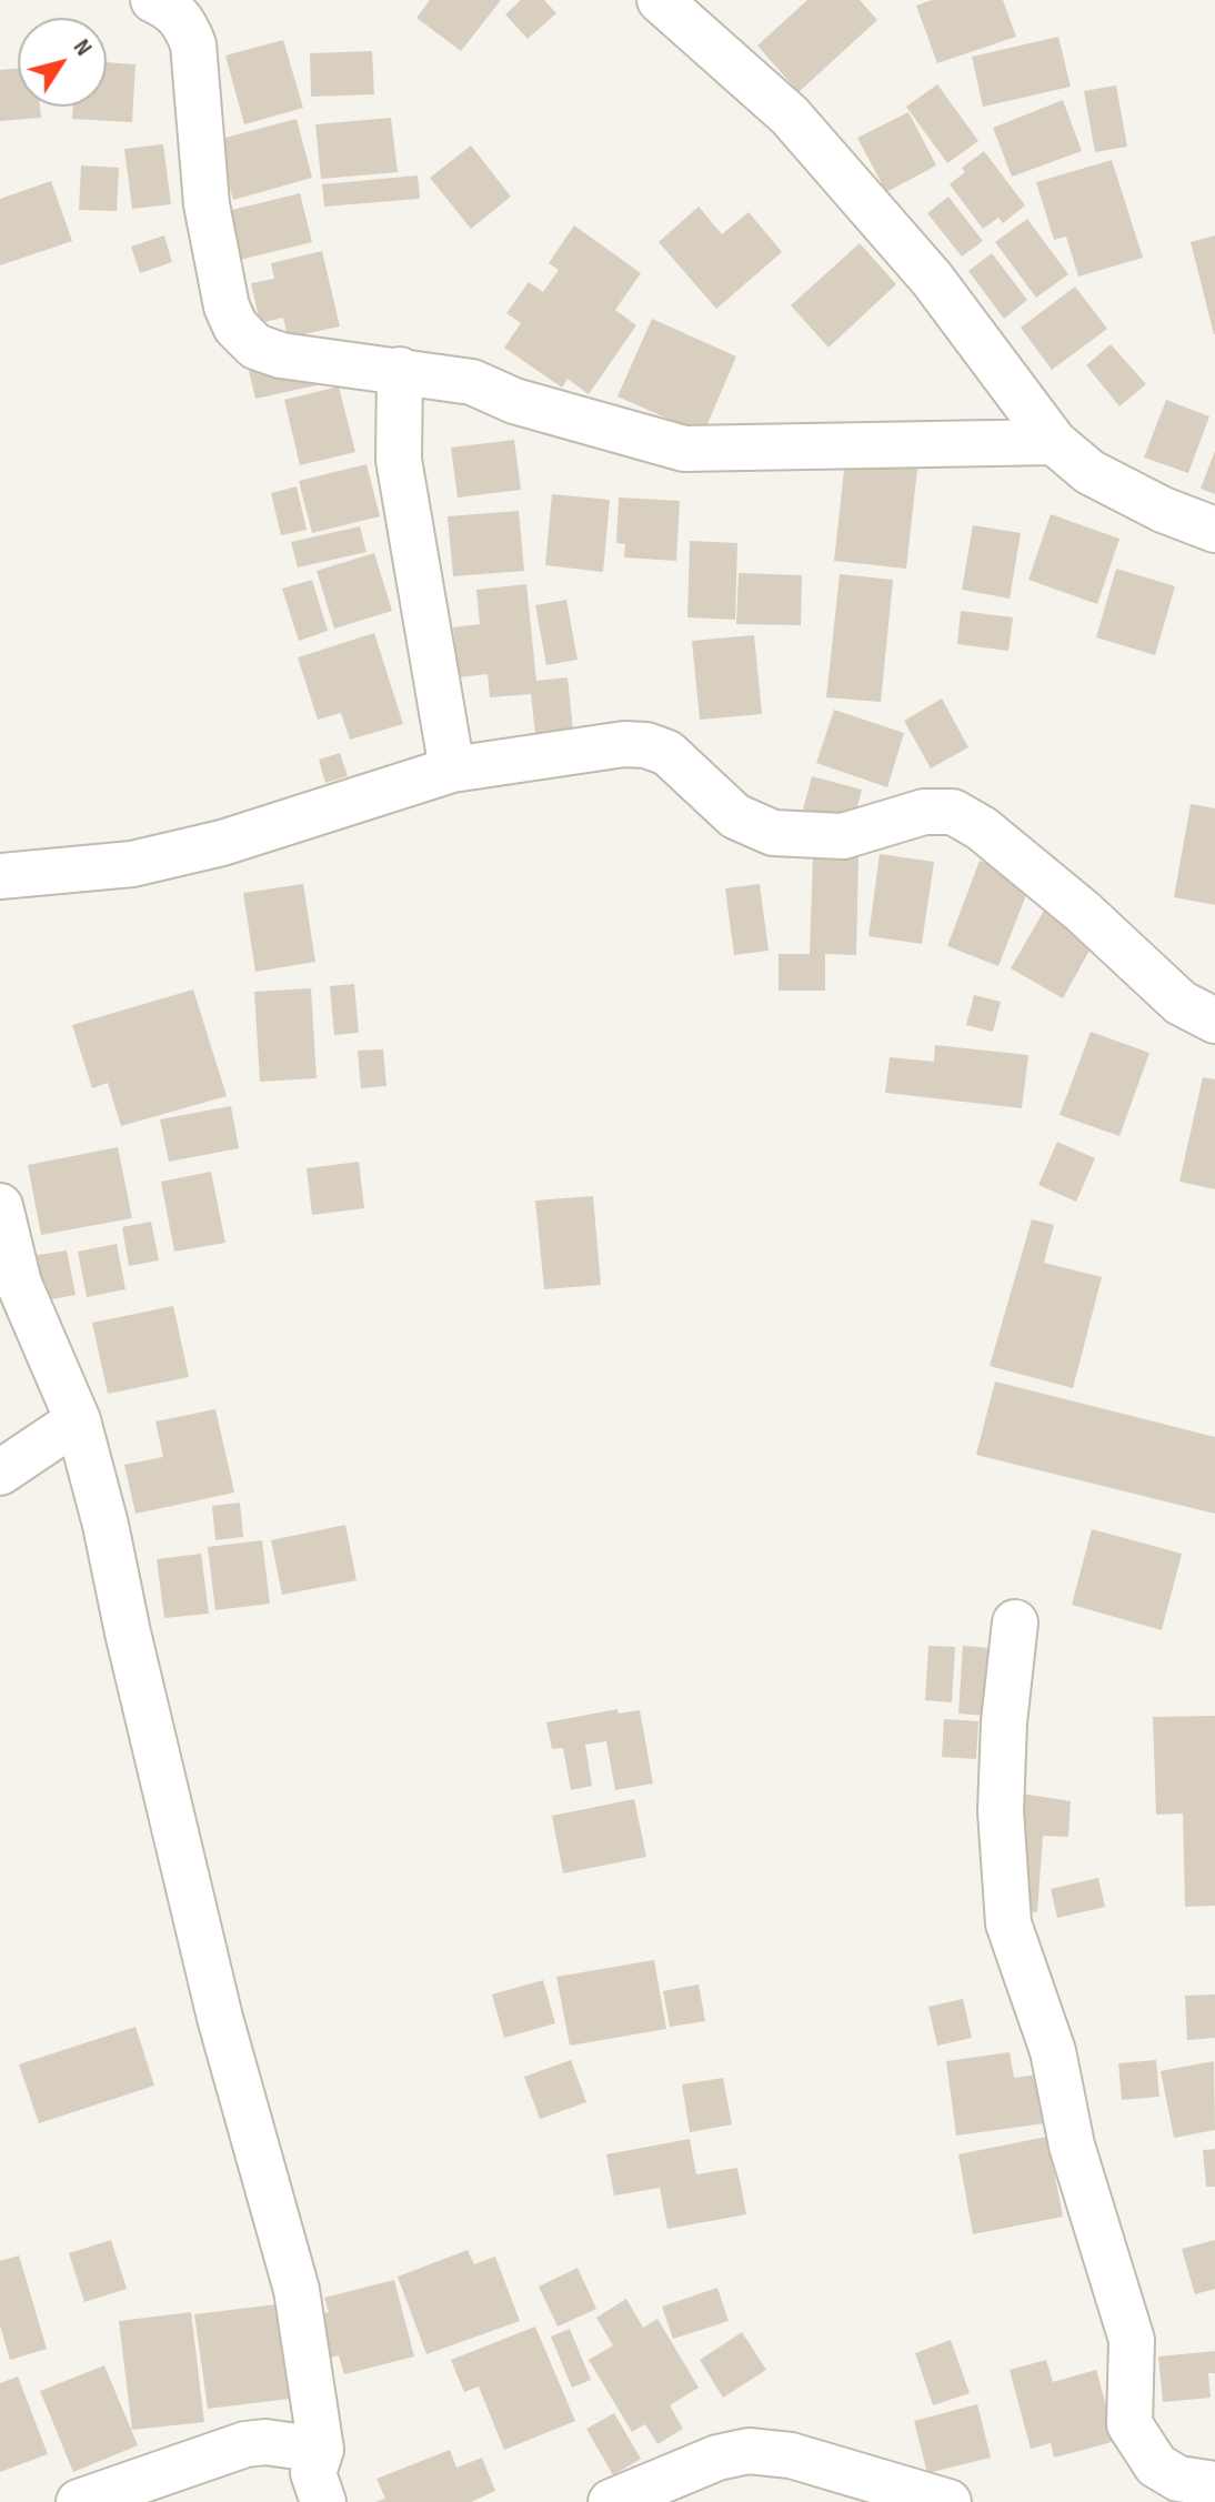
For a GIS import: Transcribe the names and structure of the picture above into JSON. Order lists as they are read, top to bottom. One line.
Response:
{"north":"top right"}
